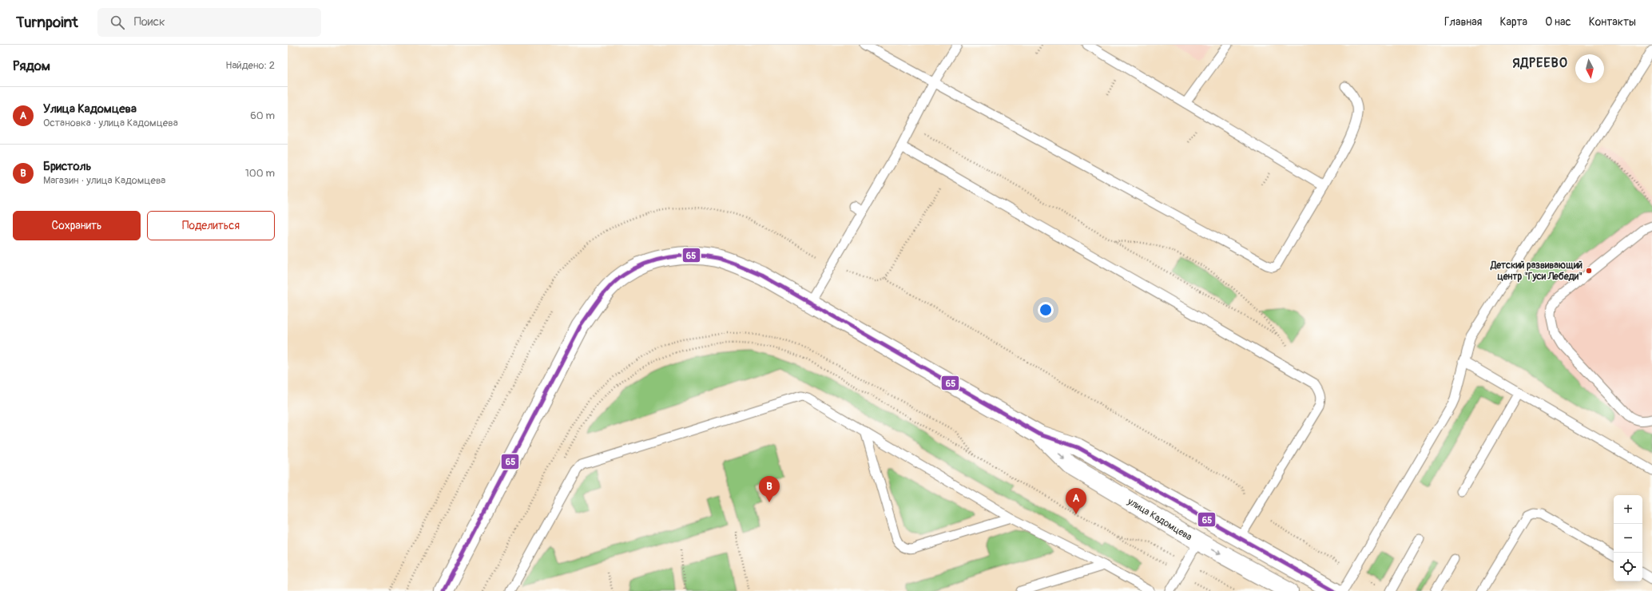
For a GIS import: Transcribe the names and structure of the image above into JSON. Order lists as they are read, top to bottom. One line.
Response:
{"streets":{"street":["улица Кадомцева"]},"districts":["ЯДРЕЕВО"],"places":["Детский развивающий центр \"Гуси Лебеди\""],"lines":["transit line 65"],"north":"bottom","page":{"header":"Turnpoint","search":"Поиск","nav":["Главная","Карта","О нас","Контакты"],"heading":["Рядом","Найдено: 2"],"list":[{"mark":"A","name":"Улица Кадомцева","note":"Остановка · улица Кадомцева","value":"60 m"},{"mark":"B","name":"Бристоль","note":"Магазин · улица Кадомцева","value":"100 m"}],"buttons":["Сохранить","Поделиться"],"pins":["B","A"],"map_buttons":["+","−"]}}
